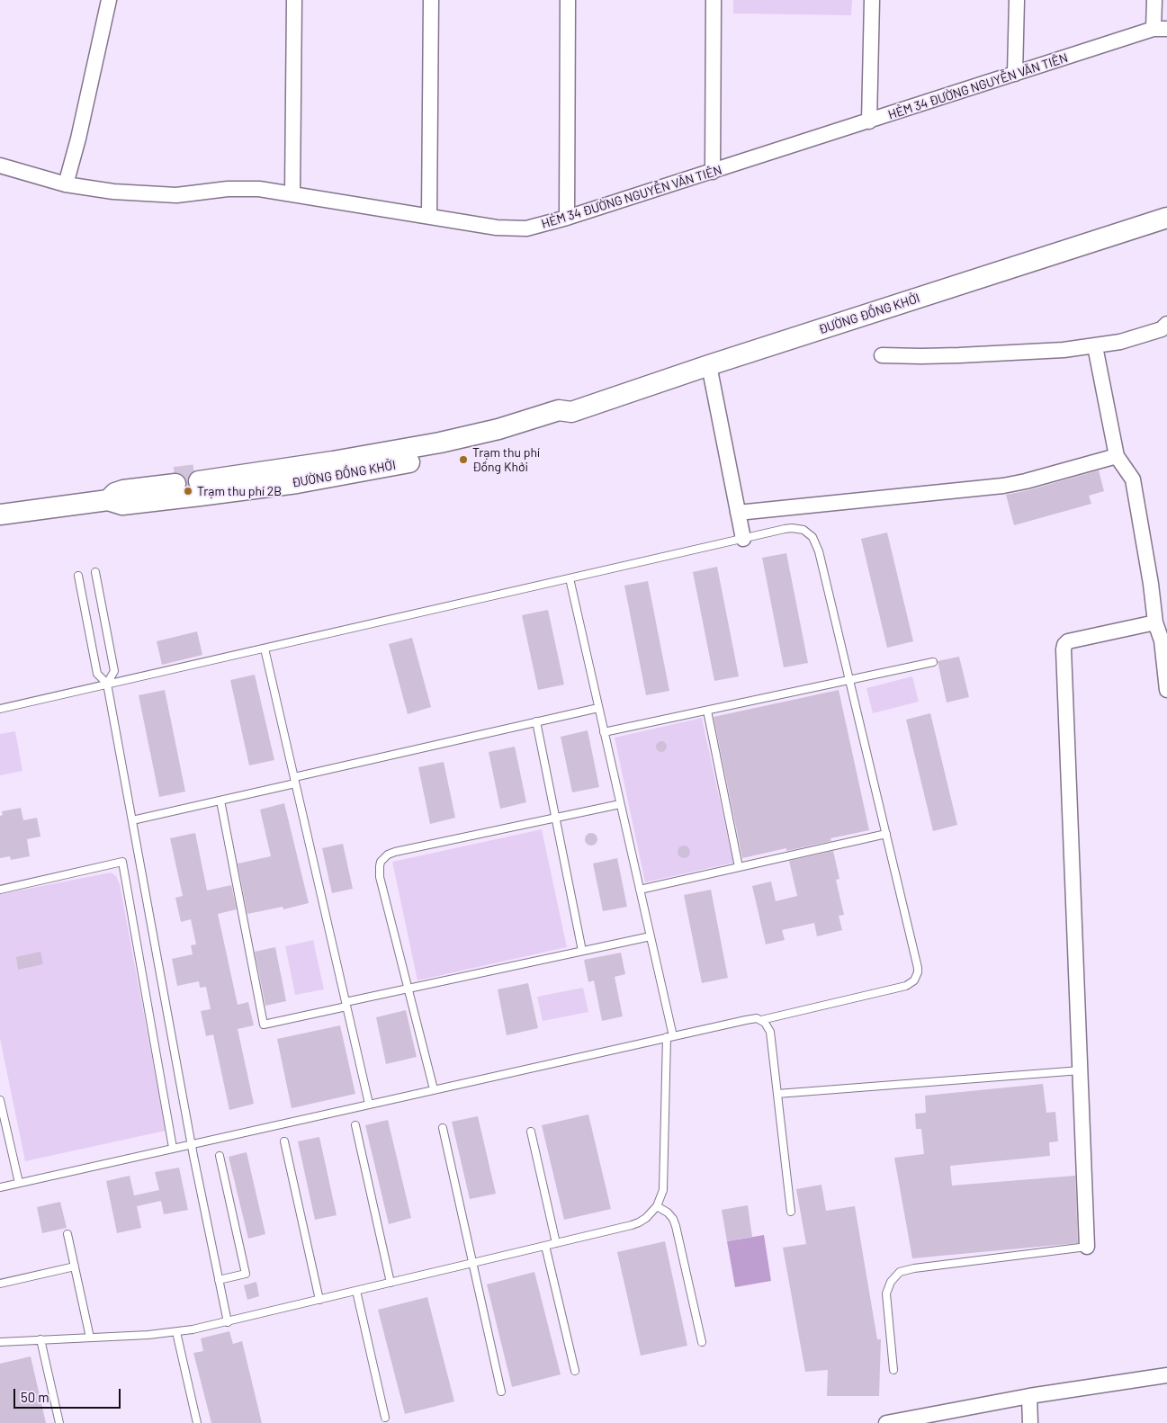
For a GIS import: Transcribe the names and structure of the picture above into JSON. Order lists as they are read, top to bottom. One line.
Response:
{"streets":{"main road":["ĐƯỜNG ĐỒNG KHỞI"],"street":["HẺM 34 ĐƯỜNG NGUYỄN VĂN TIÊN"]},"places":["Trạm thu phí Đồng Khởi","Trạm thu phí 2B"],"scale_bar":"50 m"}
